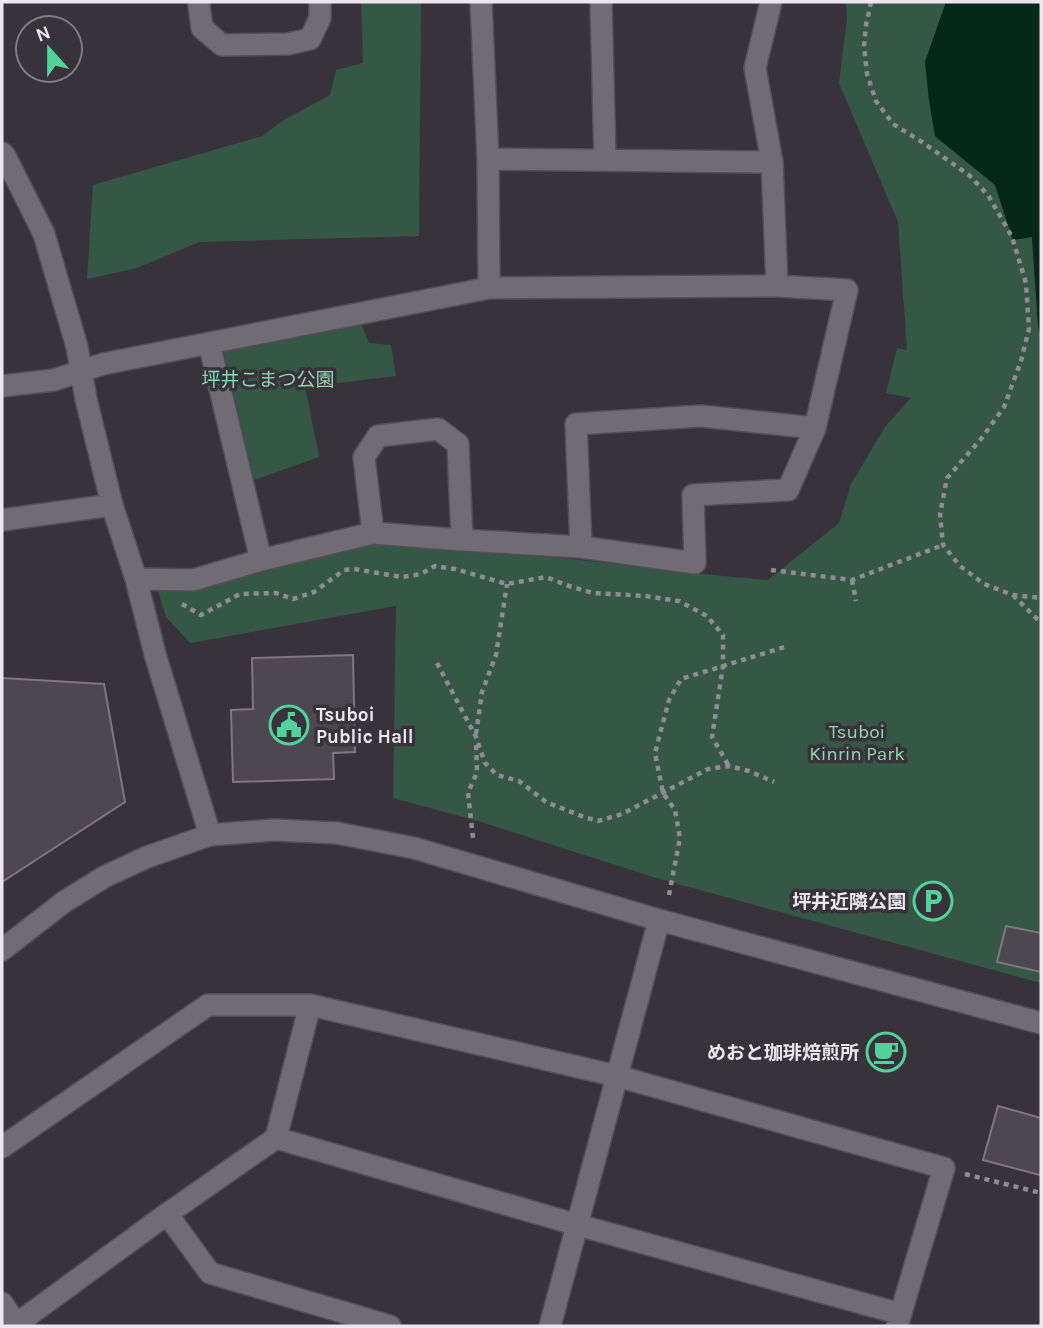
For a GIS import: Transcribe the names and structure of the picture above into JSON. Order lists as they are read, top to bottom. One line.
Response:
{"parks":["坪井こまつ公園","Tsuboi Kinrin Park"],"places":{"public building":["Tsuboi Public Hall"],"parking":["坪井近隣公園"],"cafe":["めおと珈琲焙煎所"]},"north":"top"}
